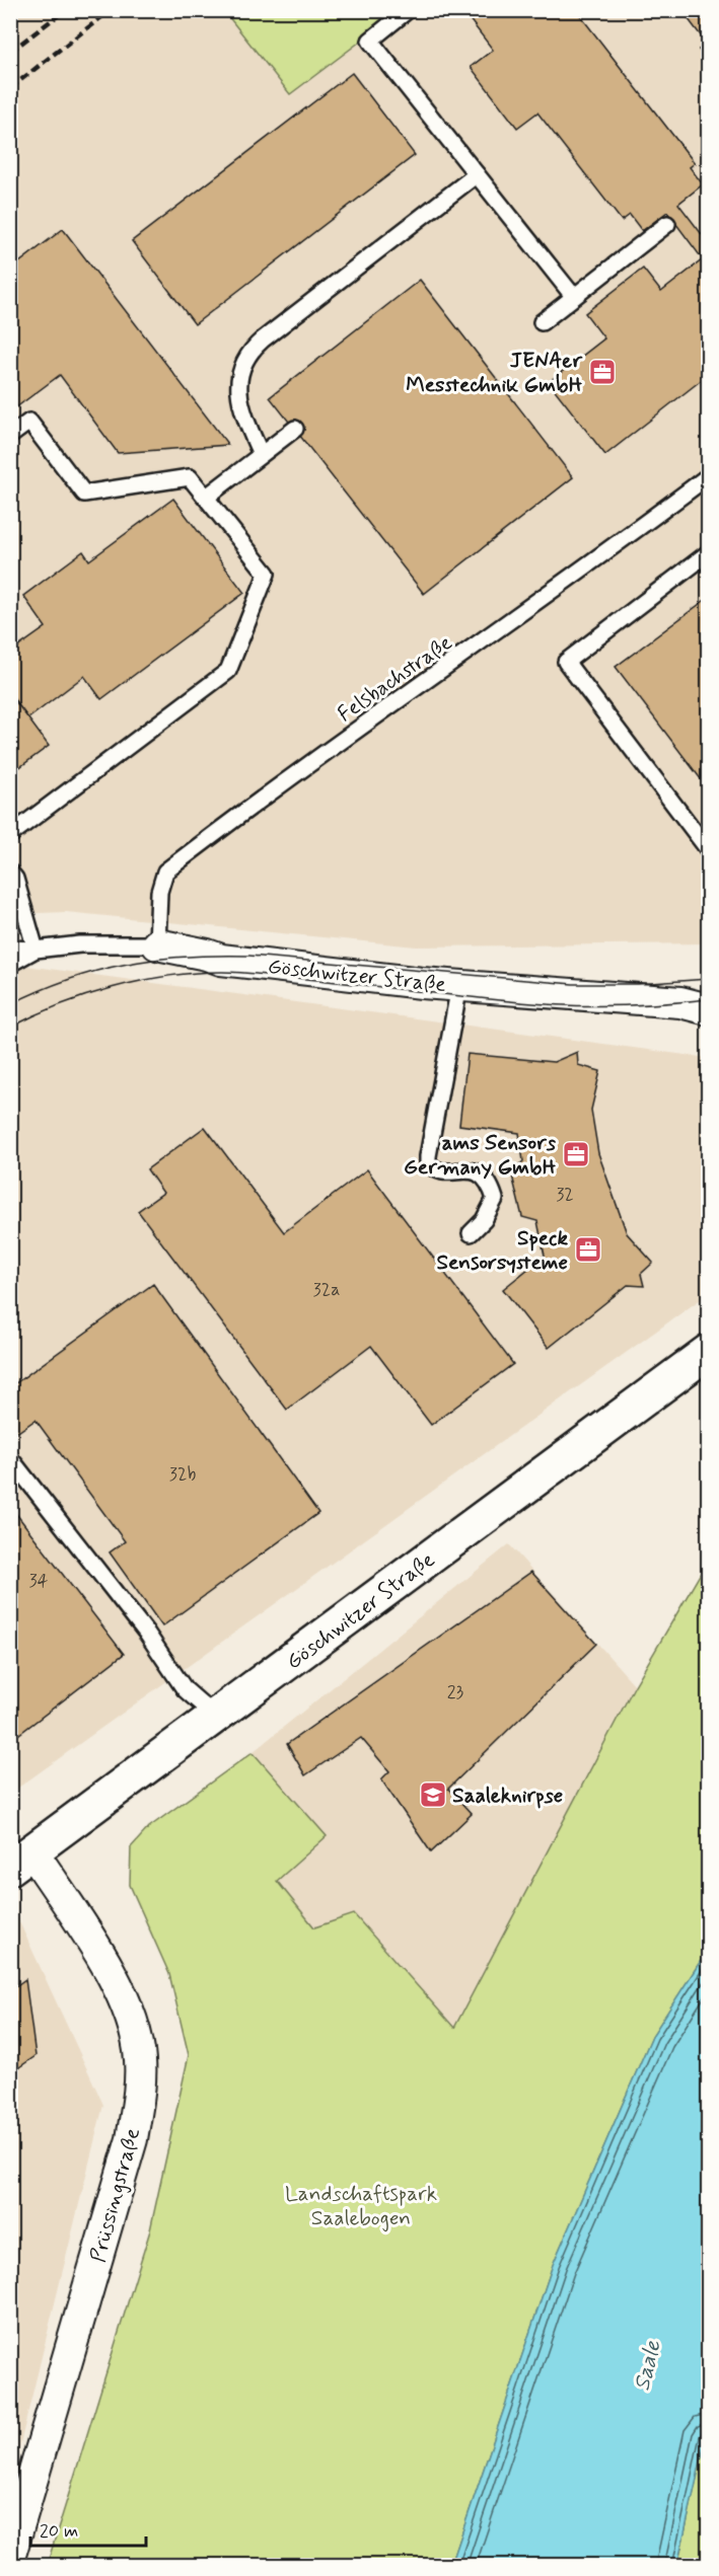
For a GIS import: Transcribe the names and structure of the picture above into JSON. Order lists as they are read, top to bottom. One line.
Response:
{"streets":{"main road":["Göschwitzer Straße"],"street":["Prüssingstraße"],"lane":["Felsbachstraße"]},"crossings":[["Felsbachstraße","Göschwitzer Straße"],["Göschwitzer Straße","Prüssingstraße"]],"water":["Saale"],"parks":["Landschaftspark Saalebogen"],"places":{"office":["JENAer Messtechnik GmbH","ams Sensors Germany GmbH","Speck Sensorsysteme"],"school or university":["Saaleknirpse"]},"house_numbers":["32","32a","32b","34","23"],"scale_bar":"20 m"}
